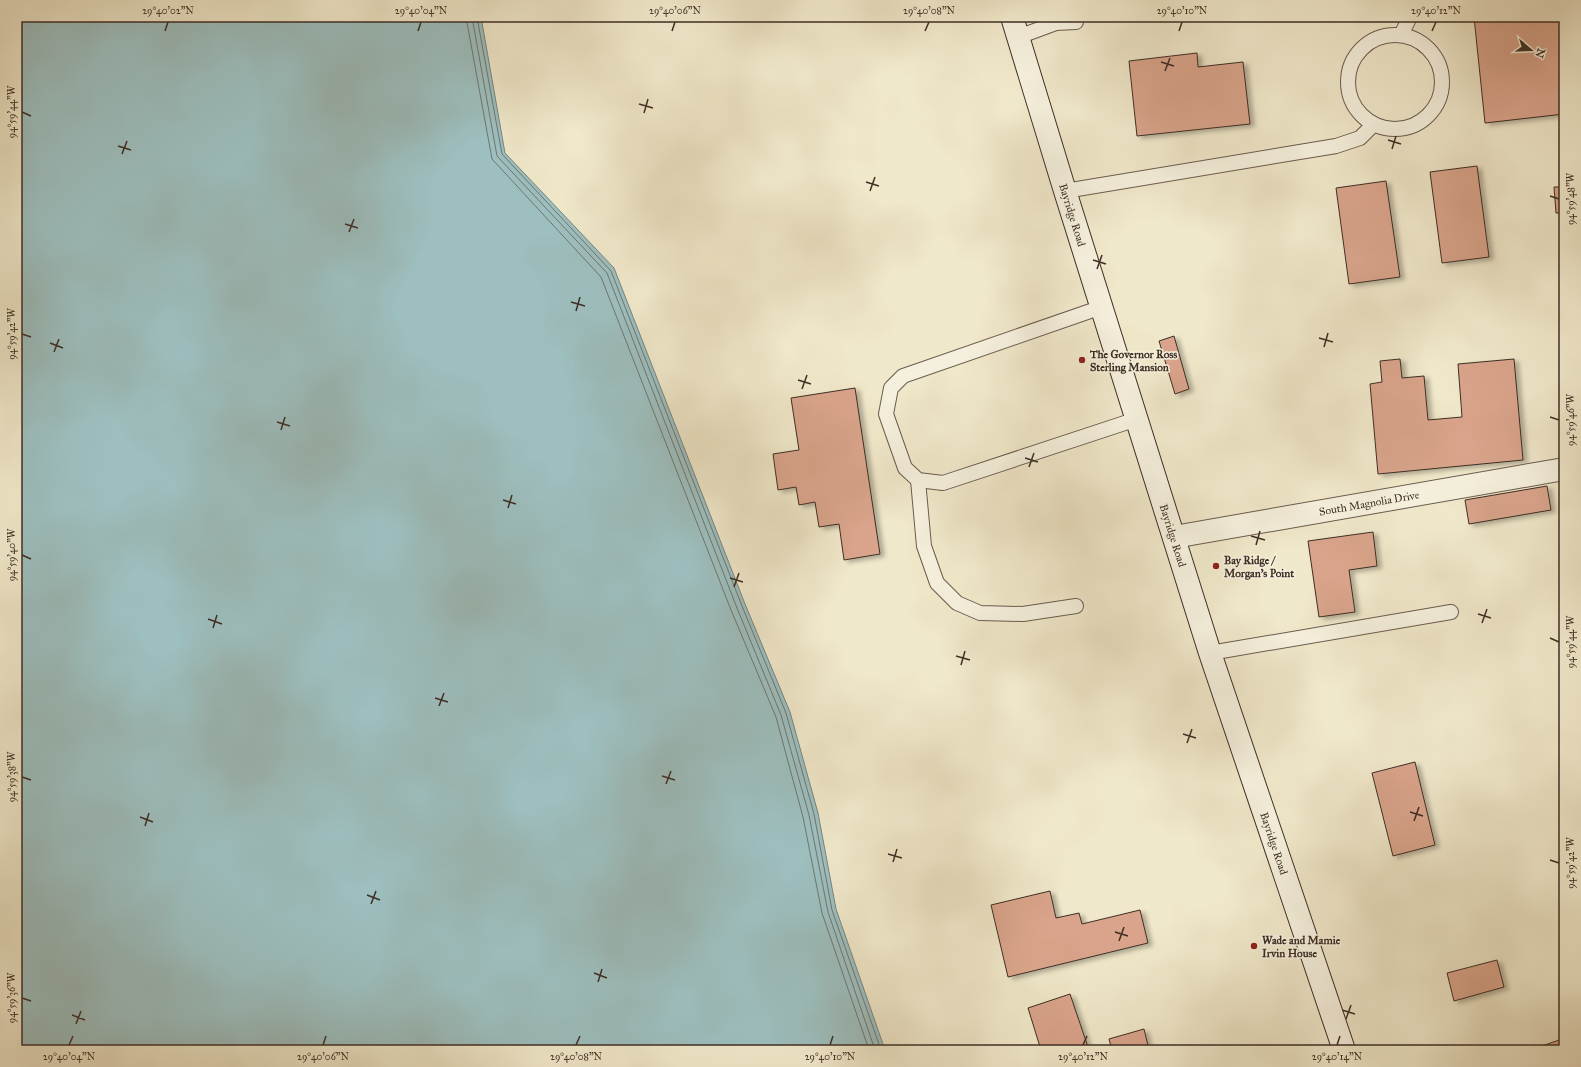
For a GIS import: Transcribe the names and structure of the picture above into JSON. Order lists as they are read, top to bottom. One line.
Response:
{"streets":{"street":["Bayridge Road","South Magnolia Drive"]},"crossings":[["Bayridge Road","South Magnolia Drive"]],"places":["The Governor Ross Sterling Mansion","Bay Ridge / Morgan's Point","Wade and Mamie Irvin House"],"north":"right","coordinates":["29°40'02\"N","29°40'04\"N","29°40'06\"N","29°40'08\"N","29°40'10\"N","29°40'12\"N","94°59'44\"W","94°59'48\"W","94°59'42\"W","94°59'46\"W","94°59'40\"W","94°59'38\"W","94°59'36\"W","29°40'14\"N"]}
